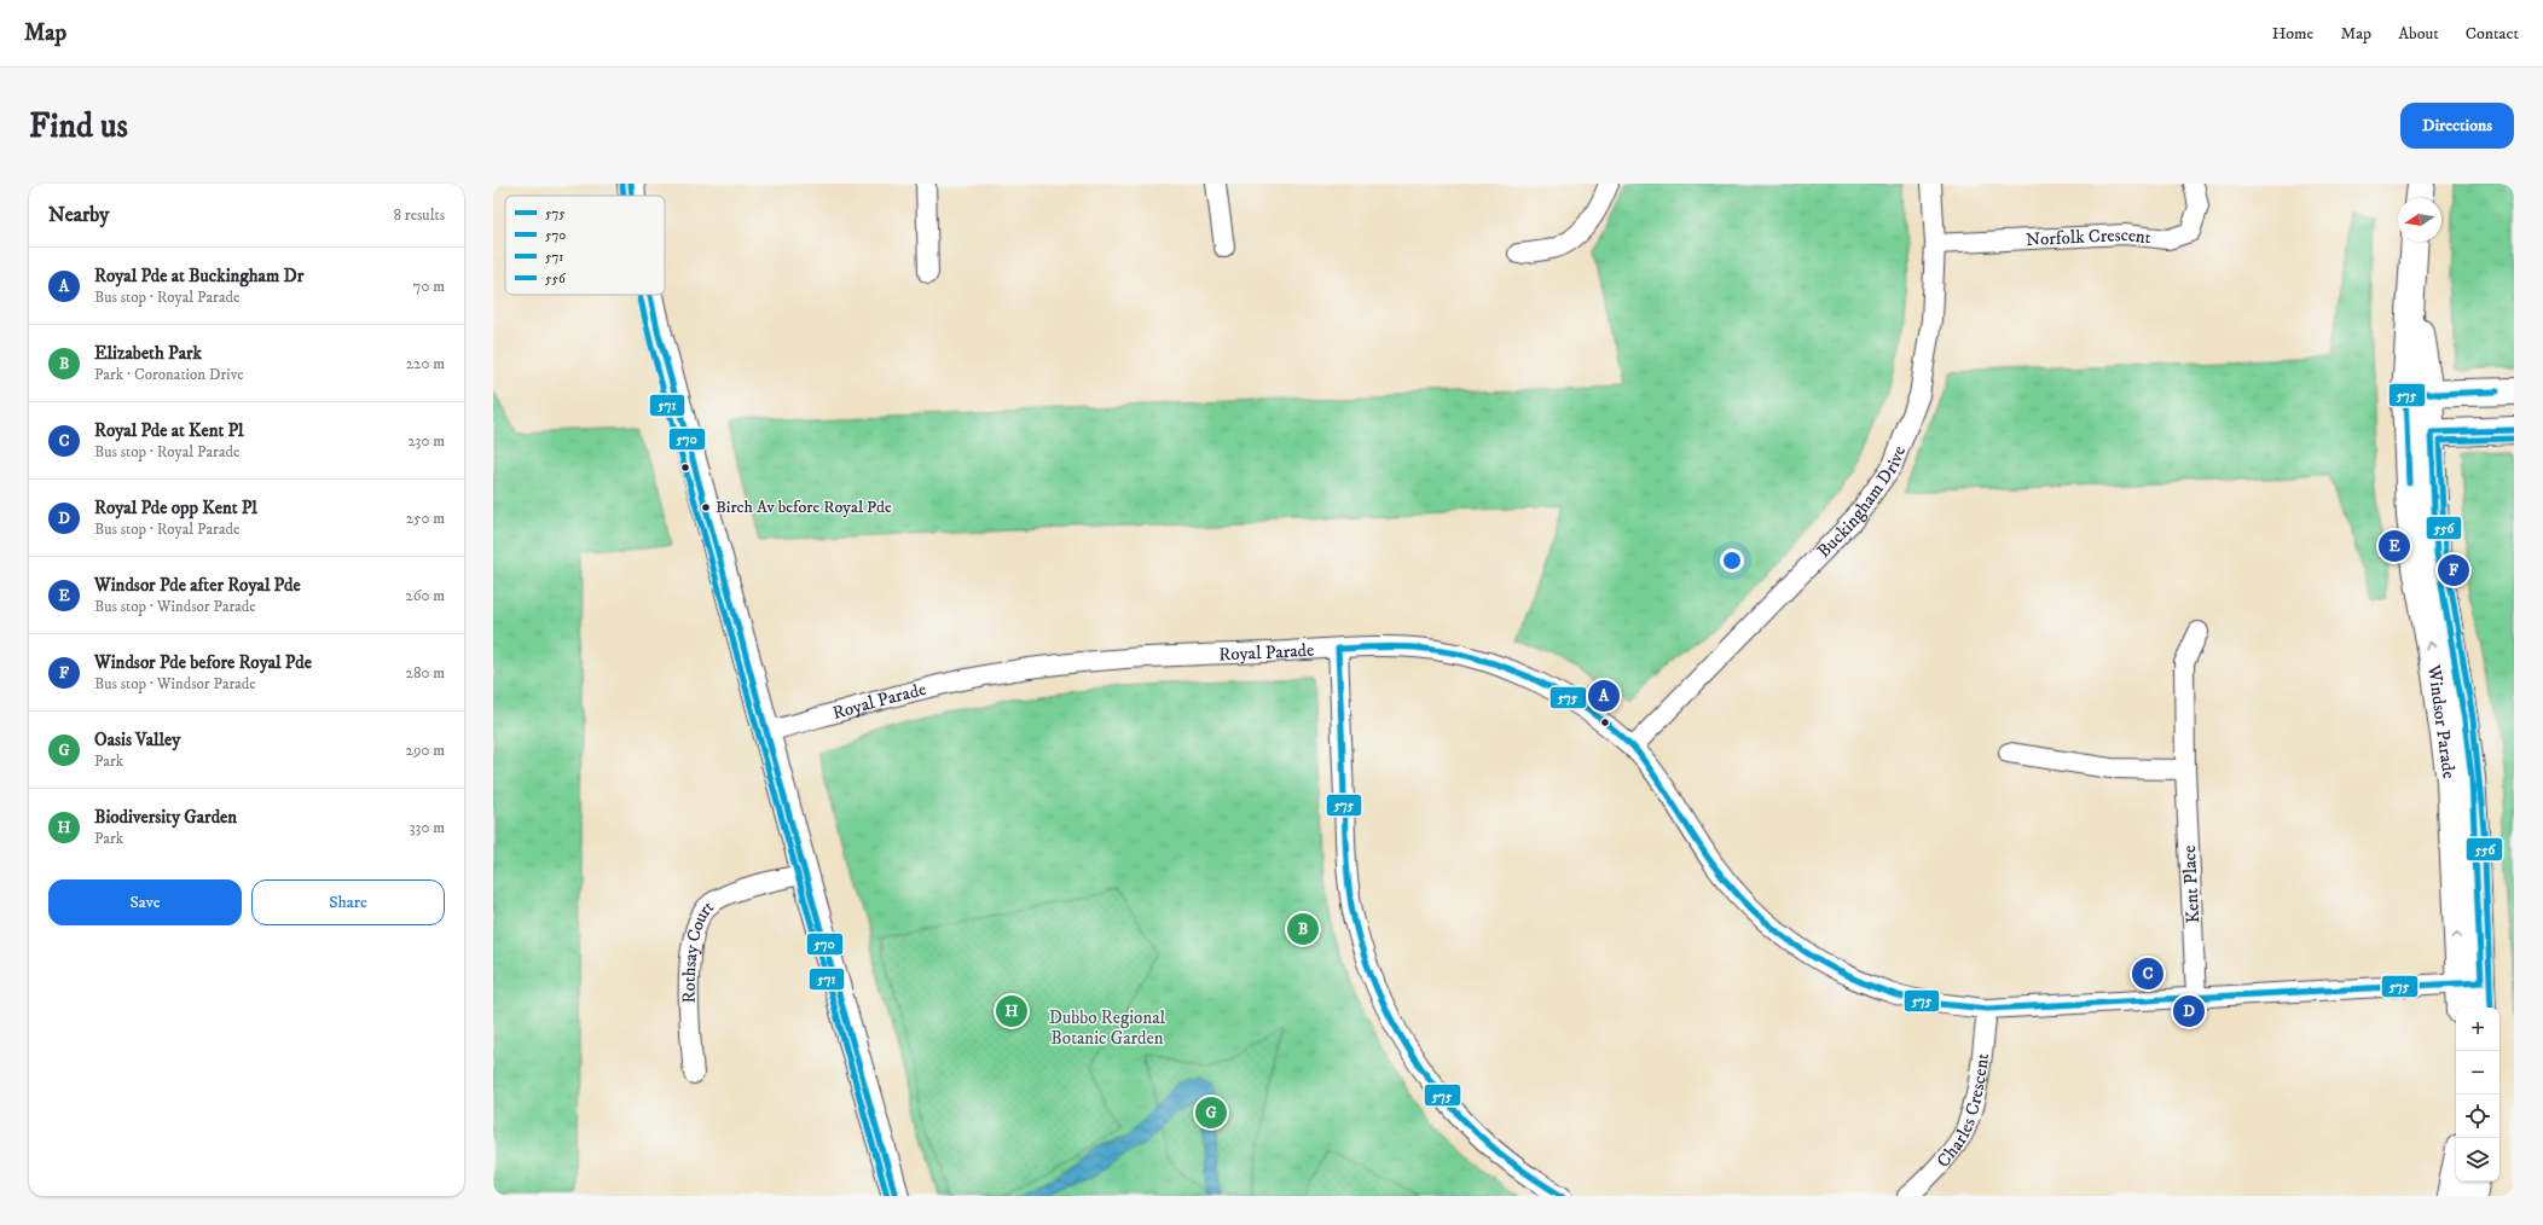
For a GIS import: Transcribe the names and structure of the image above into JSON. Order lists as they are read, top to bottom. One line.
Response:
{"streets":{"street":["Norfolk Crescent","Buckingham Drive","Royal Parade","Windsor Parade","Kent Place","Rothsay Court","Charles Crescent"]},"crossings":[["Norfolk Crescent","Buckingham Drive"],["Buckingham Drive","Royal Parade"],["Royal Parade","Windsor Parade"],["Royal Parade","Kent Place"],["Royal Parade","Charles Crescent"]],"parks":["Dubbo Regional Botanic Garden"],"places":["Birch Av before Royal Pde"],"lines":["transit line 570","transit line 571","transit line 575","transit line 556"],"legend":["575","570","571","556"],"north":"left","page":{"header":"Map","nav":["Home","Map","About","Contact"],"buttons":["Directions",["Save","Share"]],"title":"Find us","heading":["Nearby","8 results"],"list":[{"mark":"A","name":"Royal Pde at Buckingham Dr","note":"Bus stop · Royal Parade","value":"70 m"},{"mark":"B","name":"Elizabeth Park","note":"Park · Coronation Drive","value":"220 m"},{"mark":"C","name":"Royal Pde at Kent Pl","note":"Bus stop · Royal Parade","value":"230 m"},{"mark":"D","name":"Royal Pde opp Kent Pl","note":"Bus stop · Royal Parade","value":"250 m"},{"mark":"E","name":"Windsor Pde after Royal Pde","note":"Bus stop · Windsor Parade","value":"260 m"},{"mark":"F","name":"Windsor Pde before Royal Pde","note":"Bus stop · Windsor Parade","value":"280 m"},{"mark":"G","name":"Oasis Valley","note":"Park","value":"290 m"},{"mark":"H","name":"Biodiversity Garden","note":"Park","value":"330 m"}],"pins":["E","F","A","B","C","D","H","G"],"map_buttons":["+","−"]}}
